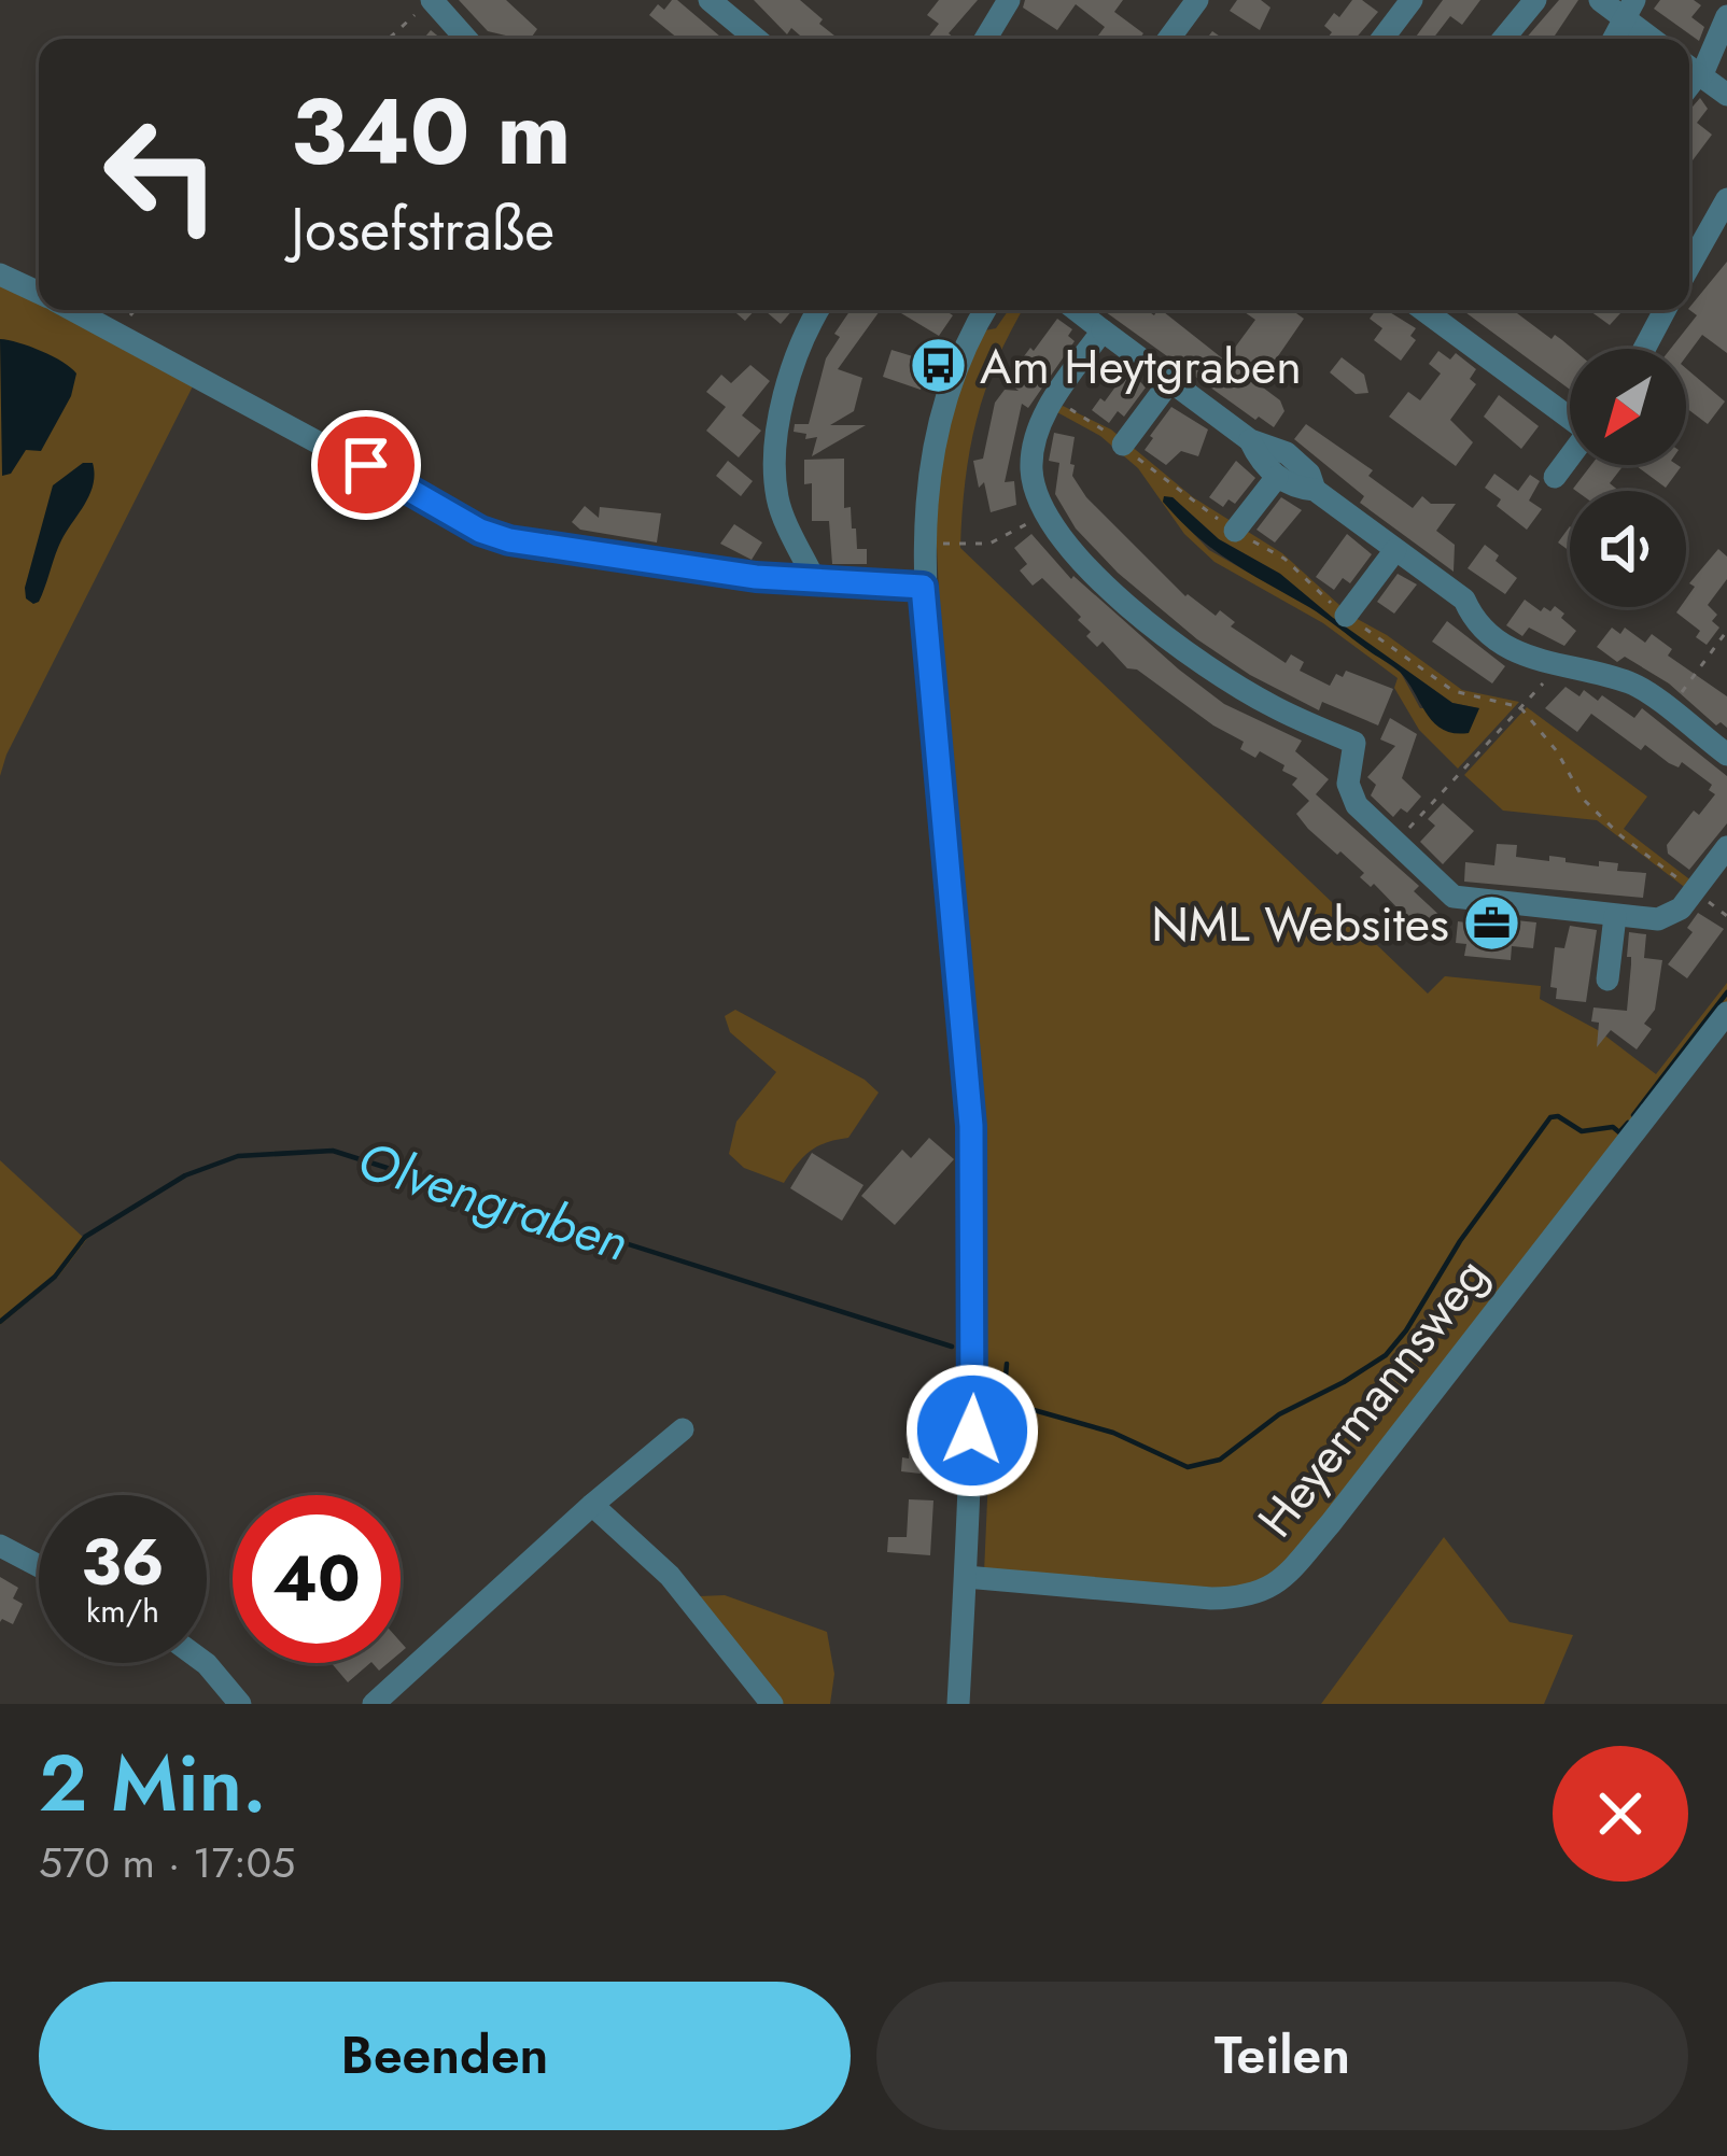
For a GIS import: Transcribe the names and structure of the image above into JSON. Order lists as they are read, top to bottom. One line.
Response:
{"streets":{"street":["Heyermannsweg"]},"water":["Olvengraben"],"places":{"bus stop":["Am Heytgraben"],"office":["NML Websites"]},"north":"bottom left","page":{"turn":["340 m","Josefstraße"],"speed":"36 km/h","limit":"40","heading":["2 Min.","570 m · 17:05"],"buttons":["Beenden","Teilen"]}}
